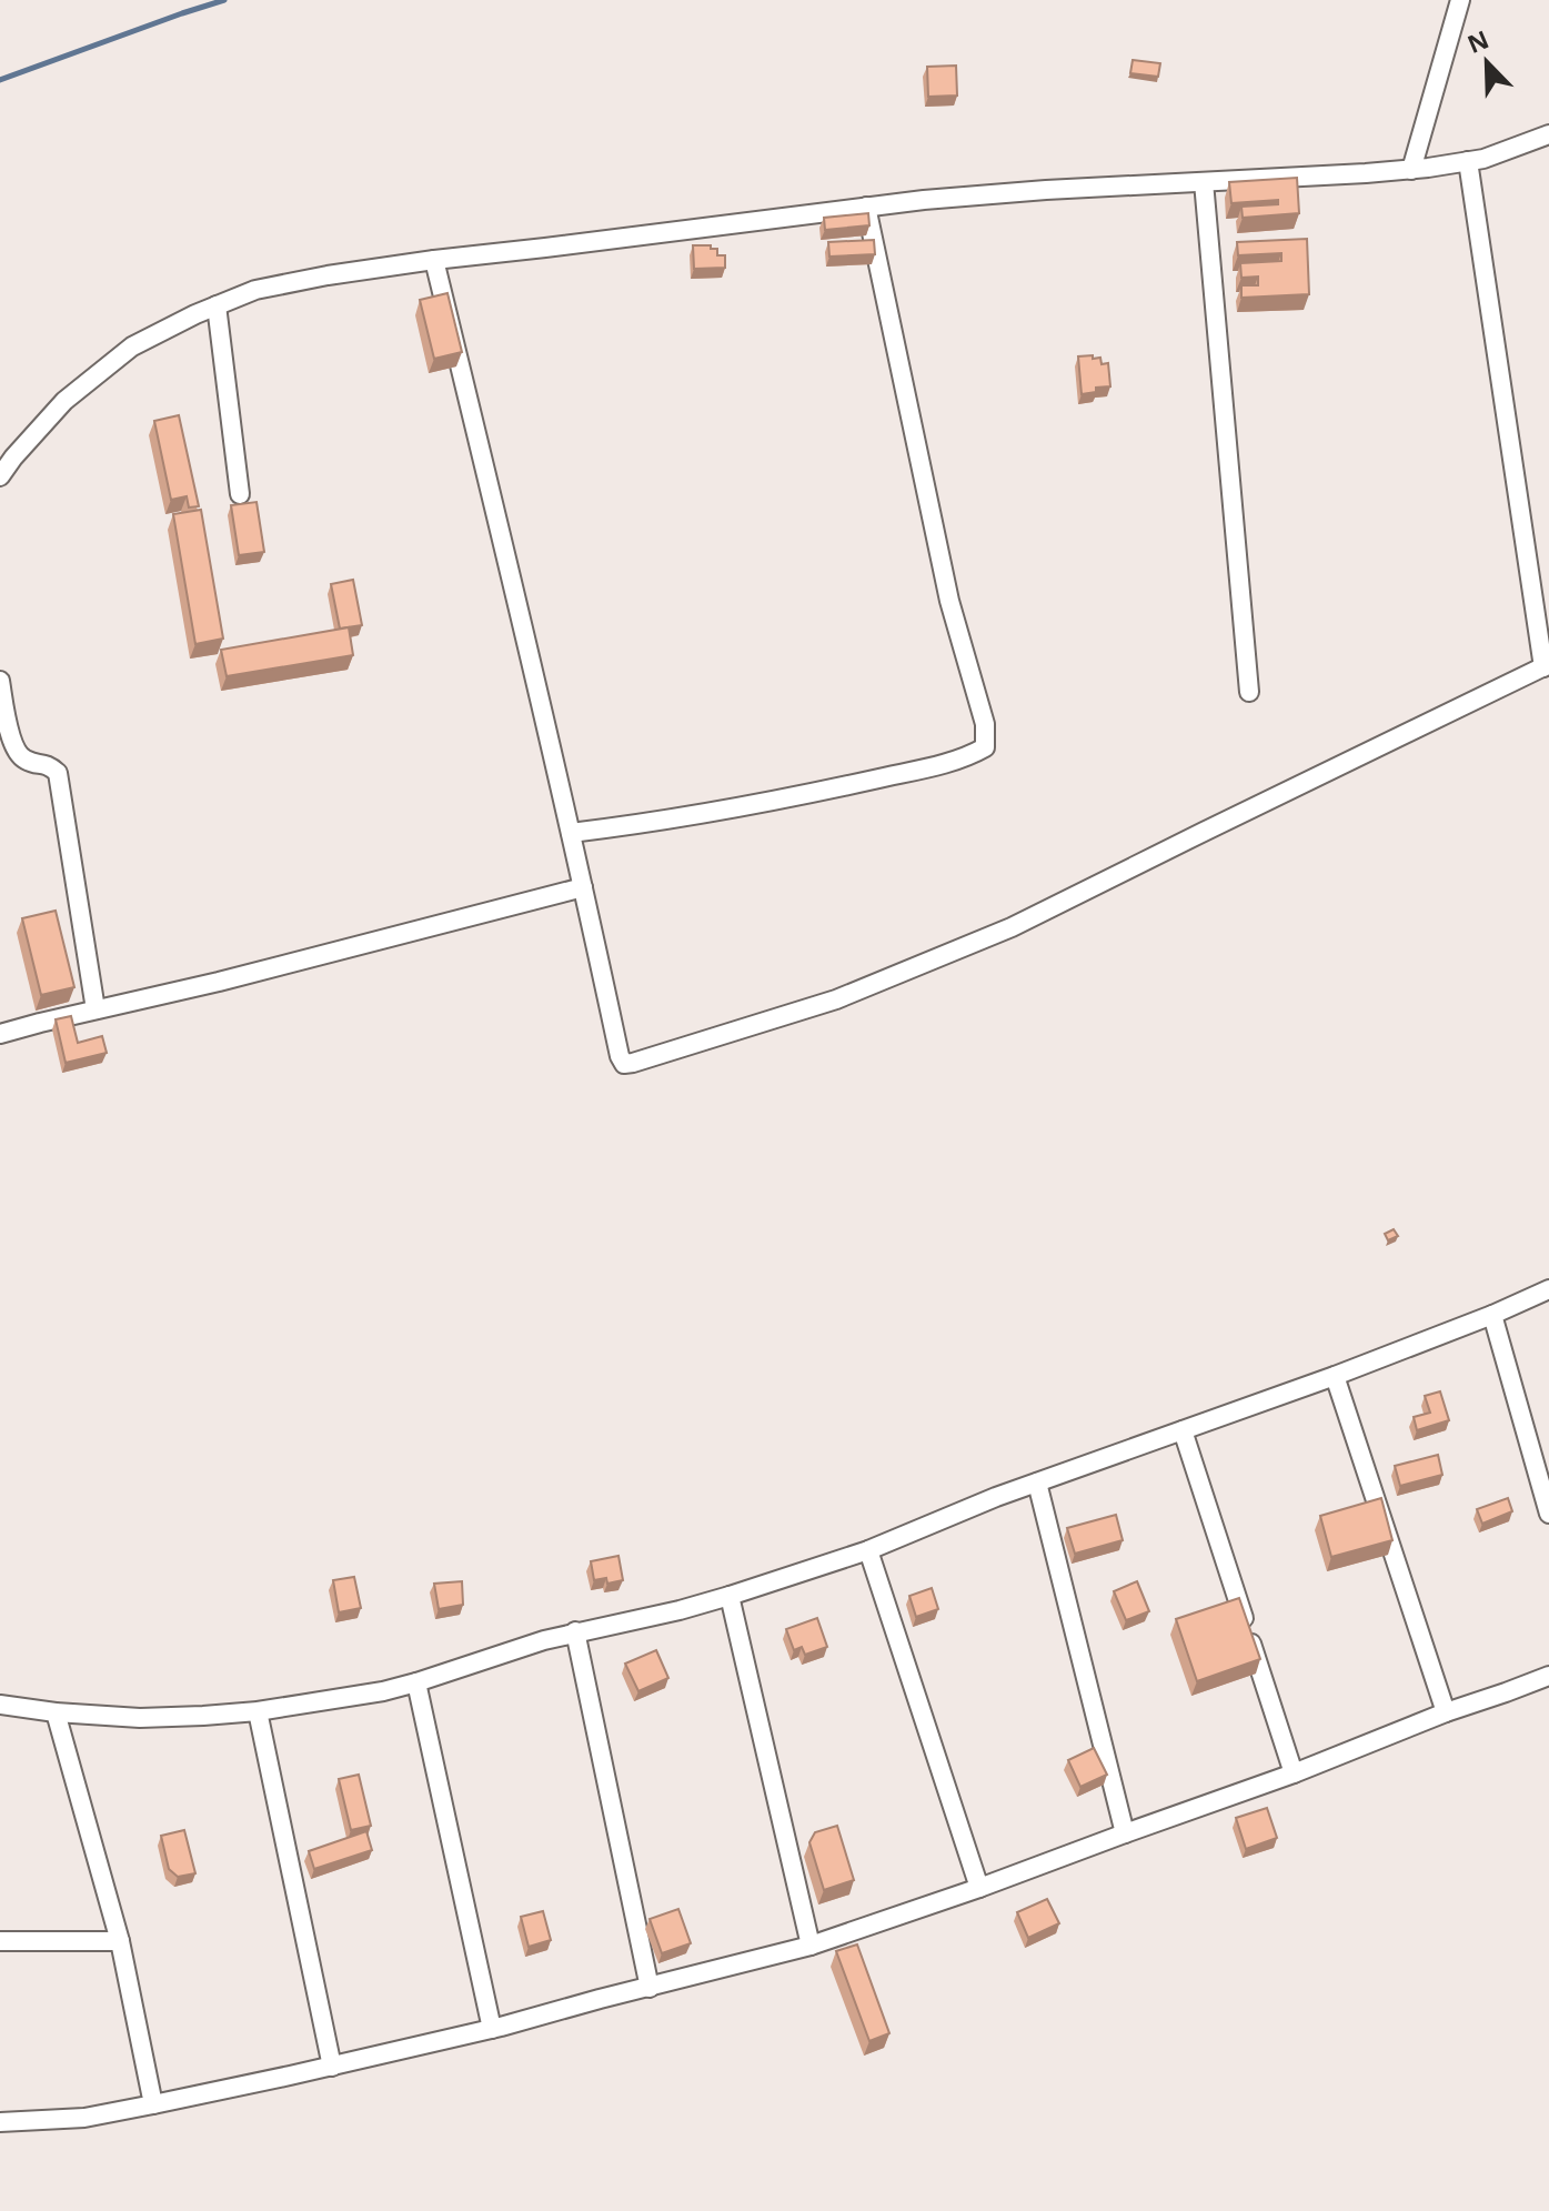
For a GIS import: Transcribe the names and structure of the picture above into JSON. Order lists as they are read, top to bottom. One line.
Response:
{"north":"top left"}
